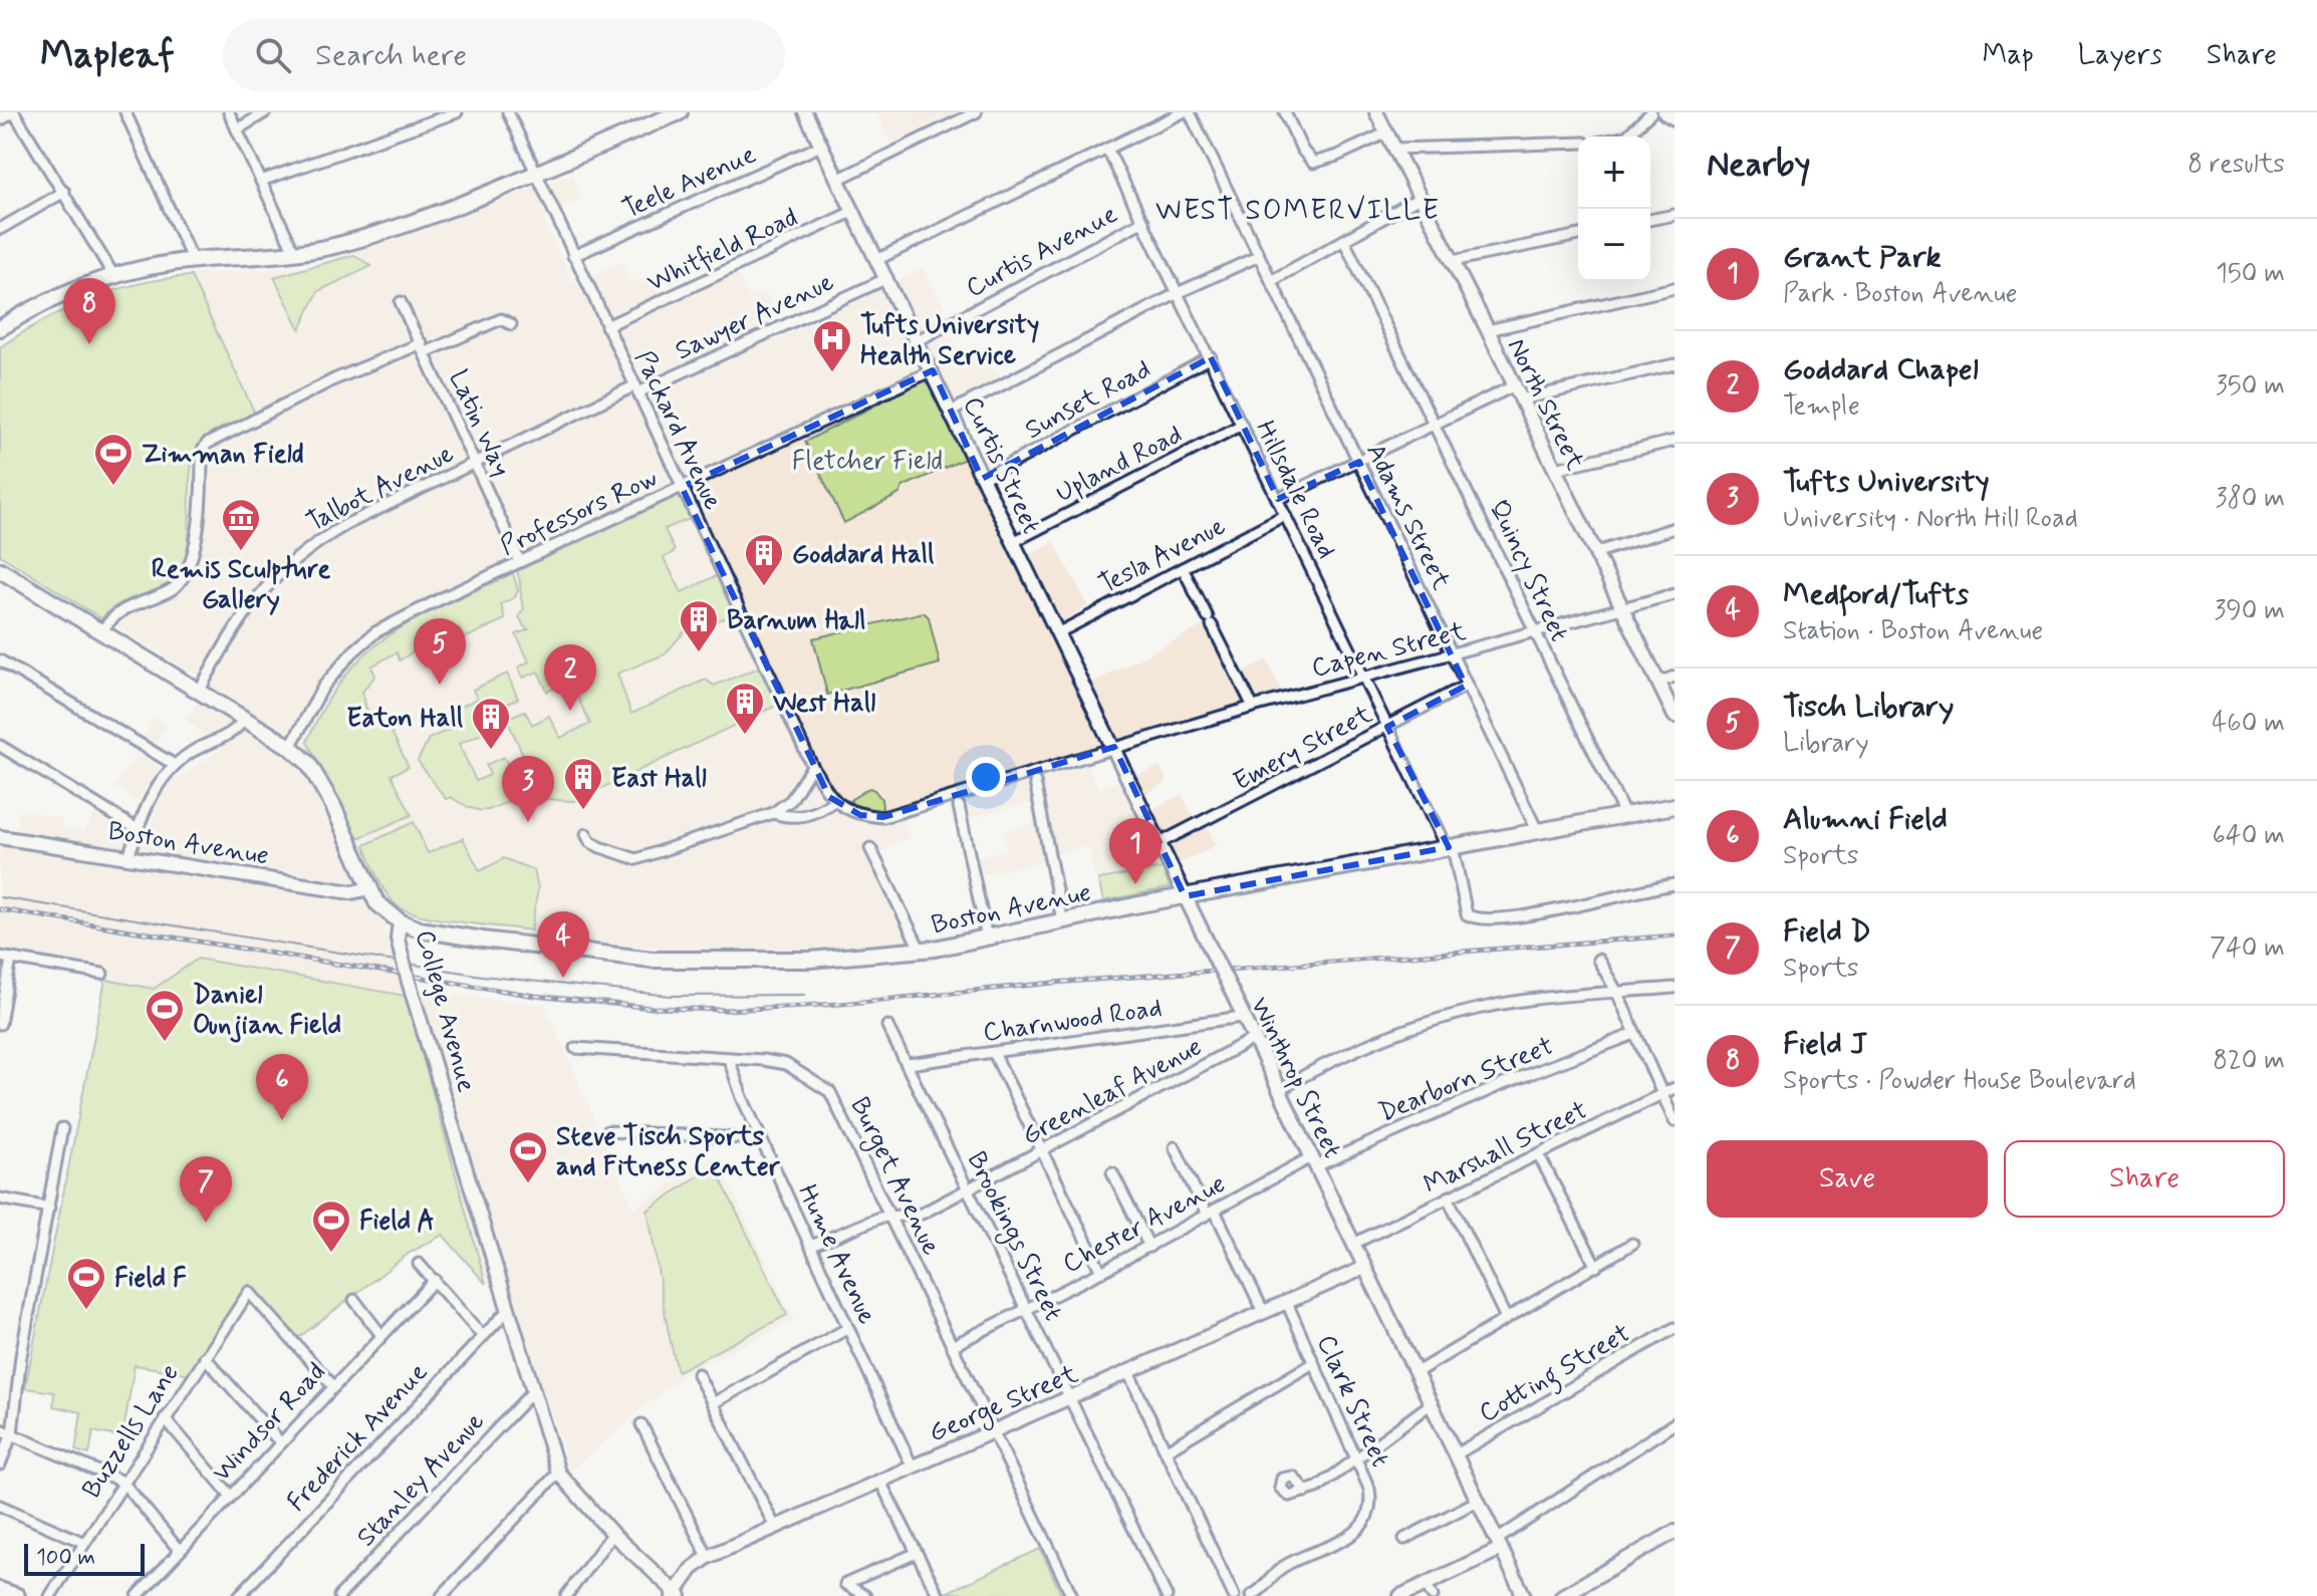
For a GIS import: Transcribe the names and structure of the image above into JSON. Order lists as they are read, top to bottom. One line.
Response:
{"streets":{"main road":["Boston Avenue","College Avenue"],"street":["Teele Avenue","Whitfield Road","Curtis Avenue","Sawyer Avenue","Sunset Road","North Street","Latin Way","Packard Avenue","Upland Road","Curtis Street","Talbot Avenue","Hillsdale Road","Professors Row","Adams Street","Tesla Avenue","Quincy Street","Capen Street","Emery Street","Charnwood Road","Winthrop Street","Dearborn Street","Greenleaf Avenue","Marshall Street","Burget Avenue","Chester Avenue","Brookings Street","Hume Avenue","Cotting Street","Clark Street","George Street","Windsor Road","Buzzells Lane","Frederick Avenue","Stanley Avenue"]},"crossings":[["Teele Avenue","Packard Avenue"],["Teele Avenue","Curtis Street"],["Whitfield Road","Packard Avenue"],["Whitfield Road","Curtis Street"],["Curtis Avenue","Curtis Street"],["Curtis Avenue","Hillsdale Road"],["Sawyer Avenue","Packard Avenue"],["Sawyer Avenue","Curtis Street"],["Sawyer Avenue","Talbot Avenue"],["Sunset Road","Curtis Street"],["Sunset Road","Hillsdale Road"],["North Street","Capen Street"],["Latin Way","Talbot Avenue"],["Latin Way","Professors Row"],["Packard Avenue","Talbot Avenue"],["Packard Avenue","Professors Row"],["Packard Avenue","Capen Street"],["Upland Road","Curtis Street"],["Upland Road","Hillsdale Road"],["Curtis Street","Professors Row"],["Curtis Street","Winthrop Street"],["Talbot Avenue","College Avenue"],["Hillsdale Road","Tesla Avenue"],["Hillsdale Road","Capen Street"],["Hillsdale Road","Emery Street"],["Hillsdale Road","Boston Avenue"],["Professors Row","College Avenue"],["Adams Street","Capen Street"],["Adams Street","Emery Street"],["Adams Street","Boston Avenue"],["Tesla Avenue","Winthrop Street"],["Quincy Street","Capen Street"],["Quincy Street","Boston Avenue"],["Capen Street","Winthrop Street"],["Emery Street","Winthrop Street"],["Boston Avenue","College Avenue"],["Boston Avenue","Winthrop Street"],["College Avenue","George Street"],["College Avenue","Frederick Avenue"],["College Avenue","Stanley Avenue"],["Charnwood Road","Winthrop Street"],["Charnwood Road","Brookings Street"],["Winthrop Street","Dearborn Street"],["Winthrop Street","Greenleaf Avenue"],["Winthrop Street","Marshall Street"],["Winthrop Street","Chester Avenue"],["Winthrop Street","Cotting Street"],["Winthrop Street","George Street"],["Dearborn Street","Chester Avenue"],["Greenleaf Avenue","Burget Avenue"],["Greenleaf Avenue","Brookings Street"],["Greenleaf Avenue","Hume Avenue"],["Burget Avenue","Chester Avenue"],["Burget Avenue","Hume Avenue"],["Burget Avenue","George Street"],["Chester Avenue","Brookings Street"],["Brookings Street","George Street"],["Hume Avenue","George Street"],["Clark Street","George Street"],["Windsor Road","Buzzells Lane"]],"districts":["WEST SOMERVILLE"],"parks":["Fletcher Field"],"places":{"hospital":["Tufts University Health Service"],"sports":["Zimman Field","Daniel Ounjian Field","Steve Tisch Sports and Fitness Center","Field A","Field F"],"museum":["Remis Sculpture Gallery"],"building":["Goddard Hall","Barnum Hall","West Hall","Eaton Hall","East Hall"]},"scale_bar":"100 m","page":{"header":"Mapleaf","search":"Search here","nav":["Map","Layers","Share"],"heading":["Nearby","8 results"],"map_buttons":["+","−"],"list":[{"mark":"1","name":"Grant Park","note":"Park · Boston Avenue","value":"150 m"},{"mark":"2","name":"Goddard Chapel","note":"Temple","value":"350 m"},{"mark":"3","name":"Tufts University","note":"University · North Hill Road","value":"380 m"},{"mark":"4","name":"Medford/Tufts","note":"Station · Boston Avenue","value":"390 m"},{"mark":"5","name":"Tisch Library","note":"Library","value":"460 m"},{"mark":"6","name":"Alumni Field","note":"Sports","value":"640 m"},{"mark":"7","name":"Field D","note":"Sports","value":"740 m"},{"mark":"8","name":"Field J","note":"Sports · Powder House Boulevard","value":"820 m"}],"pins":["8","5","2","3","1","4","6","7"],"buttons":["Save","Share"],"scale":"100 m"}}
